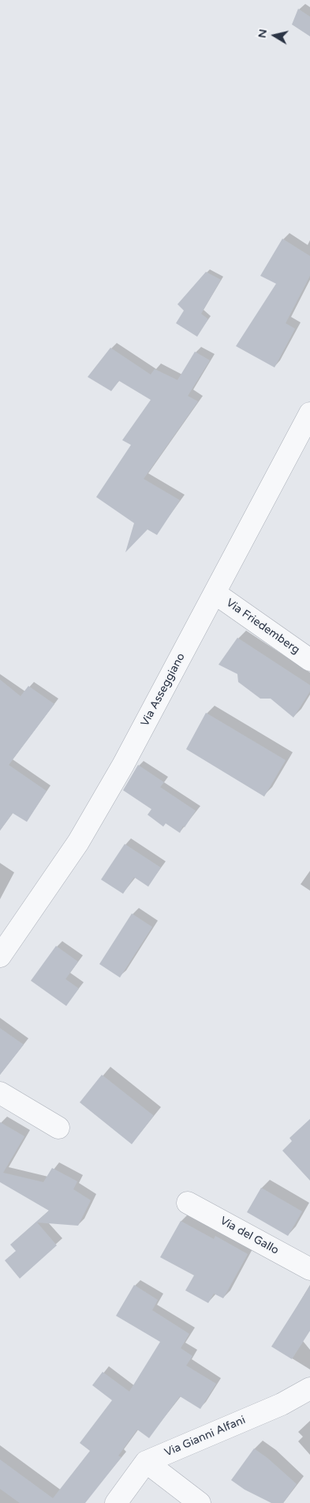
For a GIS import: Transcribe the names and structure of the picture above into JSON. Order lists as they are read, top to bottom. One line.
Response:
{"streets":{"street":["Via Friedemberg","Via Asseggiano","Via del Gallo","Via Gianni Alfani"]},"crossings":[["Via Friedemberg","Via Asseggiano"]],"north":"left"}
